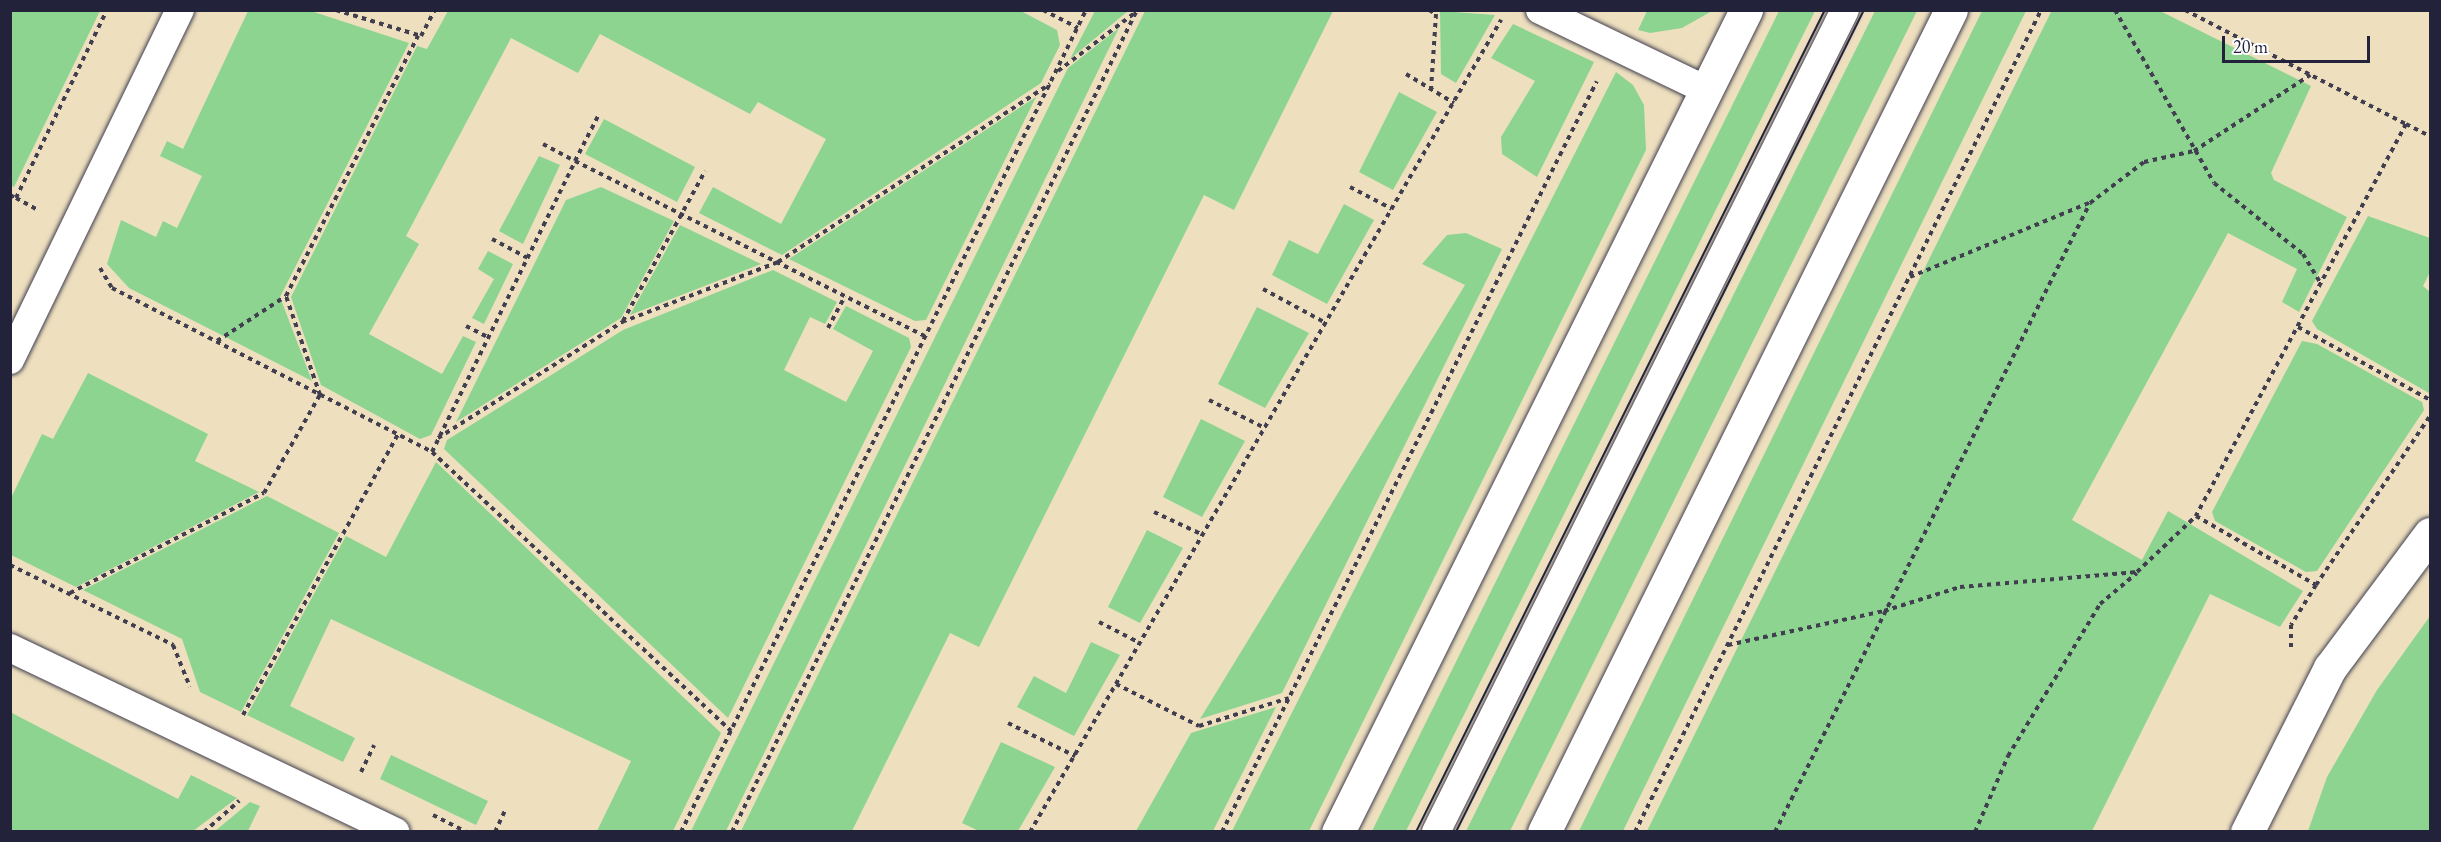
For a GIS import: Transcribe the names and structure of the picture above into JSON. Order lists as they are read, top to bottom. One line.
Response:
{"scale_bar":"20 m"}
